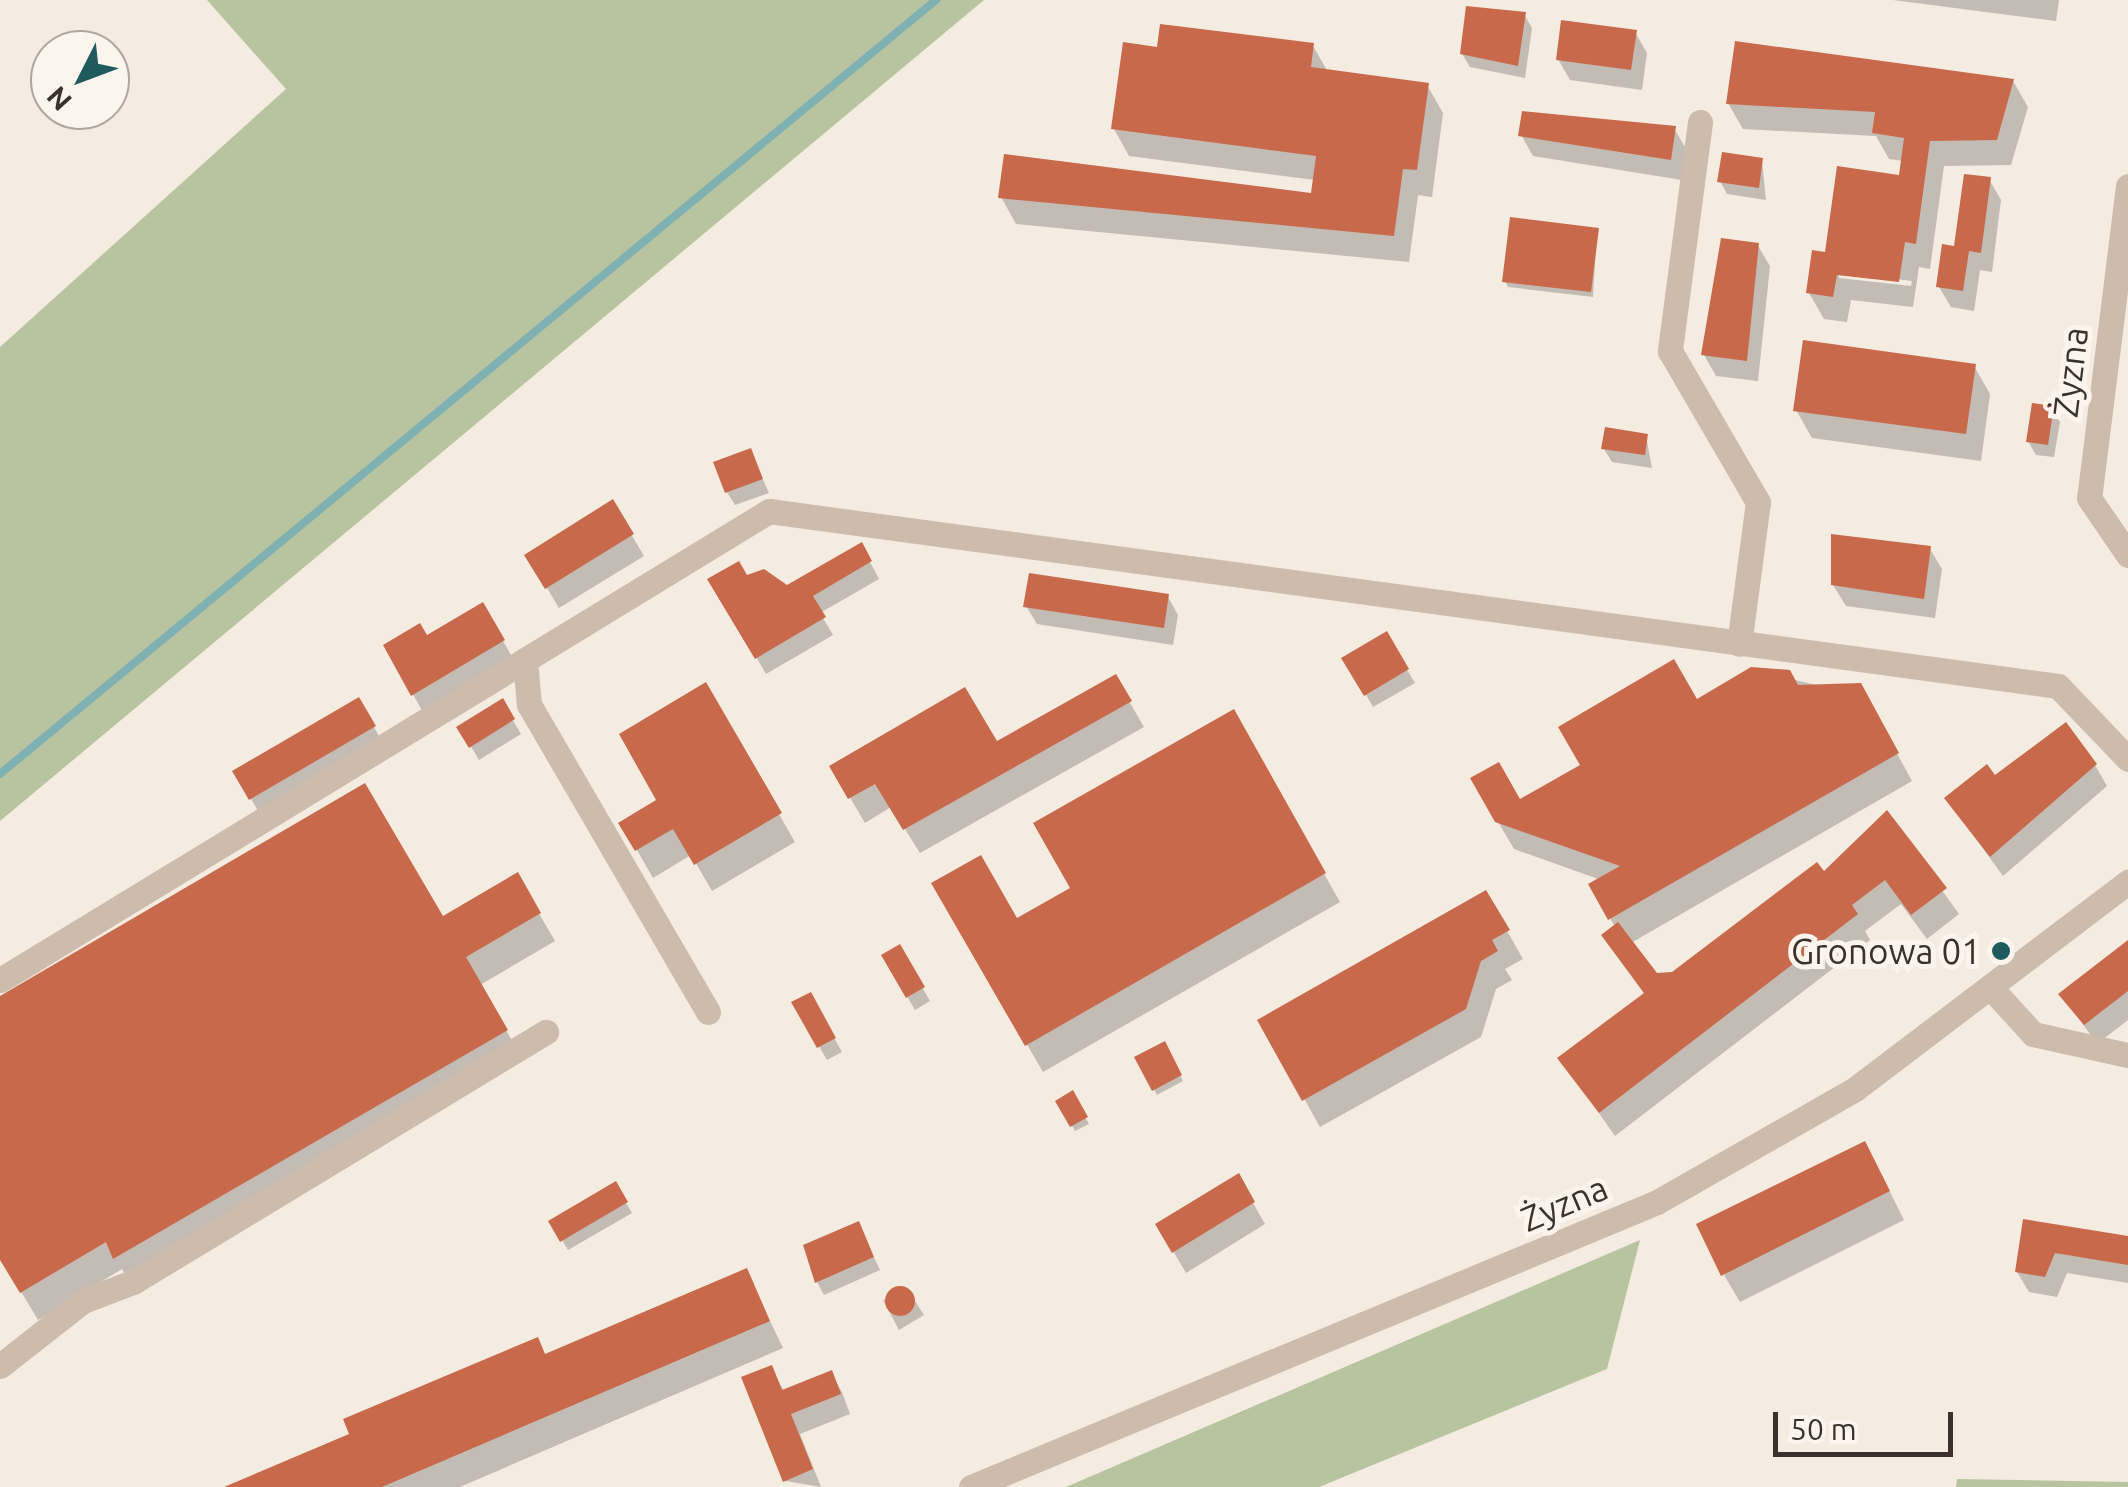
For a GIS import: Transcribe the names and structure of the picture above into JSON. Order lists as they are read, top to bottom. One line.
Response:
{"streets":{"street":["Żyzna"]},"places":["Gronowa 01"],"scale_bar":"50 m","north":"bottom left"}
